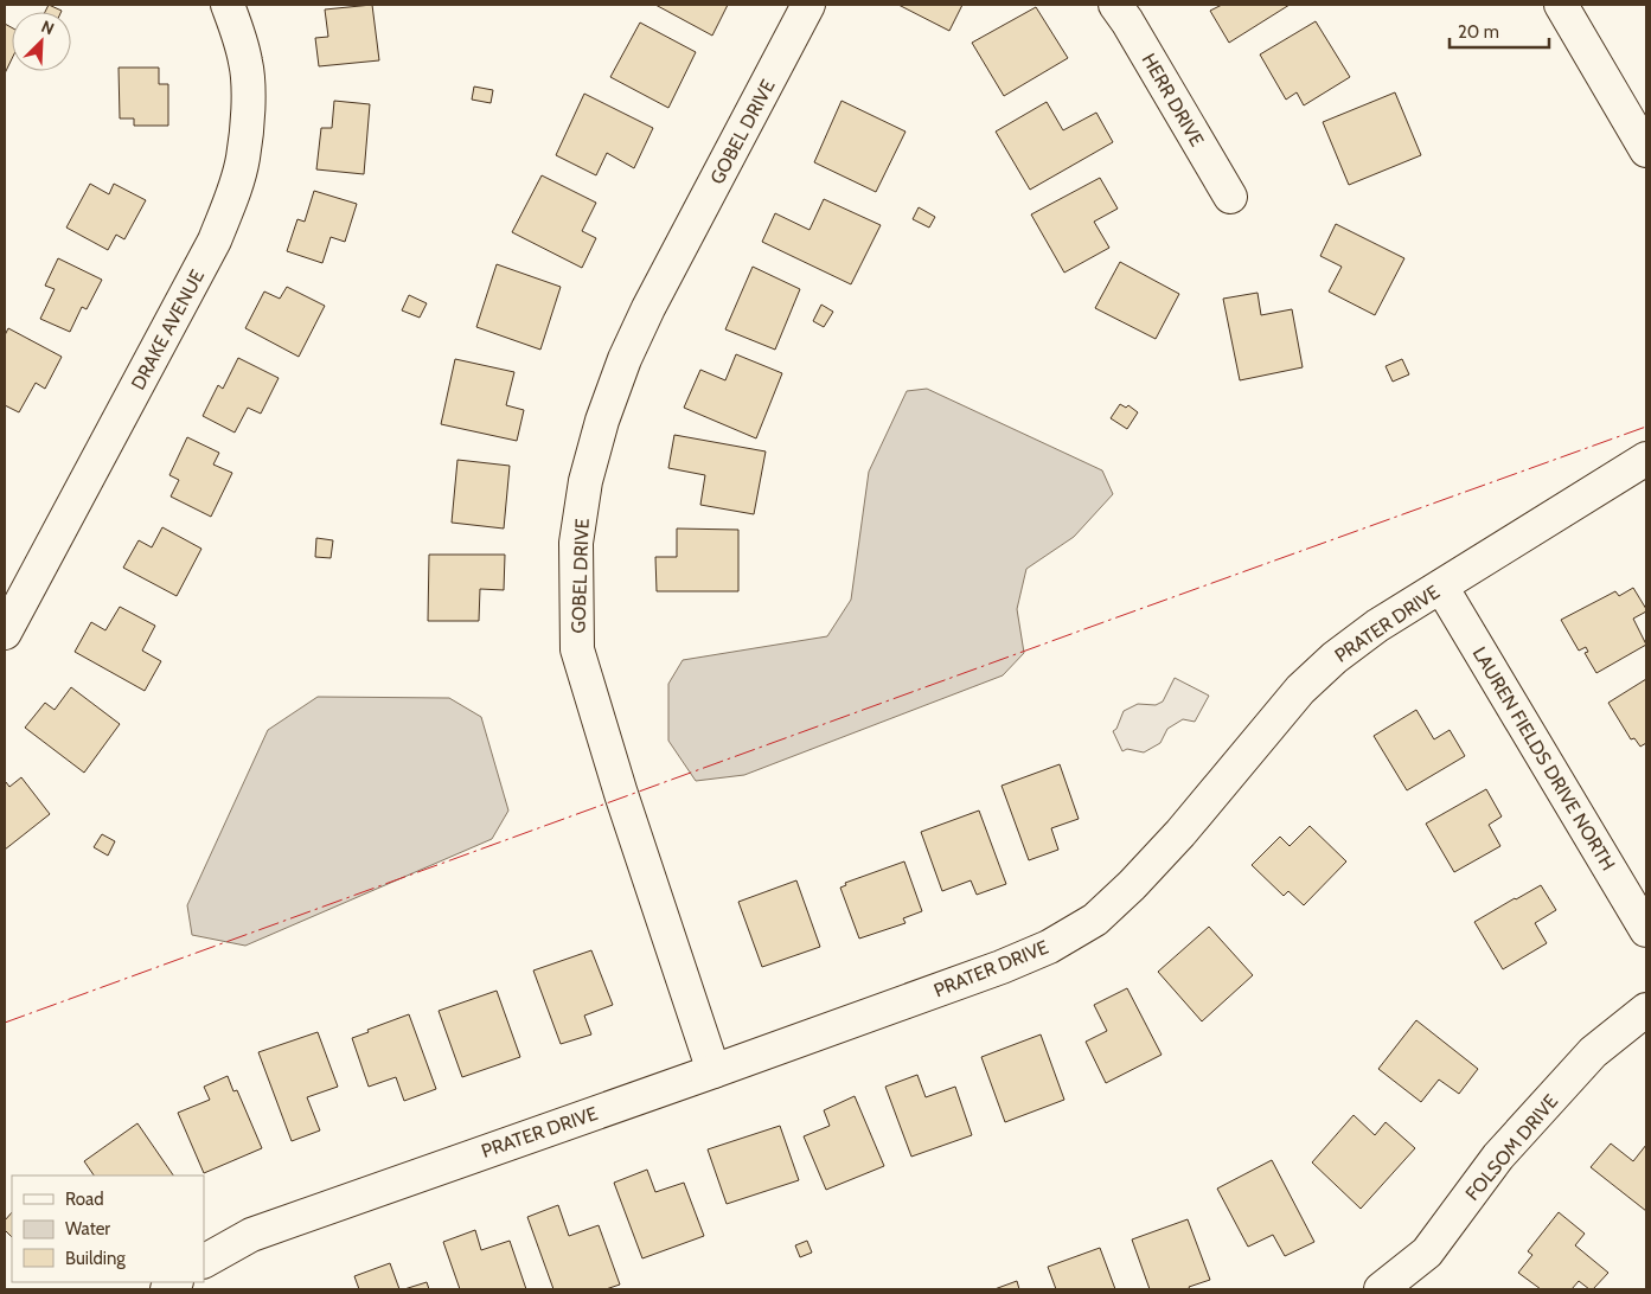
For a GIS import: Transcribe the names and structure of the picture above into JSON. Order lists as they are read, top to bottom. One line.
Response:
{"streets":{"street":["HERR DRIVE","GOBEL DRIVE","DRAKE AVENUE","PRATER DRIVE","LAUREN FIELDS DRIVE NORTH","FOLSOM DRIVE"]},"crossings":[["GOBEL DRIVE","PRATER DRIVE"],["PRATER DRIVE","LAUREN FIELDS DRIVE NORTH"]],"legend":["Road","Water","Building"],"scale_bar":"20 m","north":"top right"}
